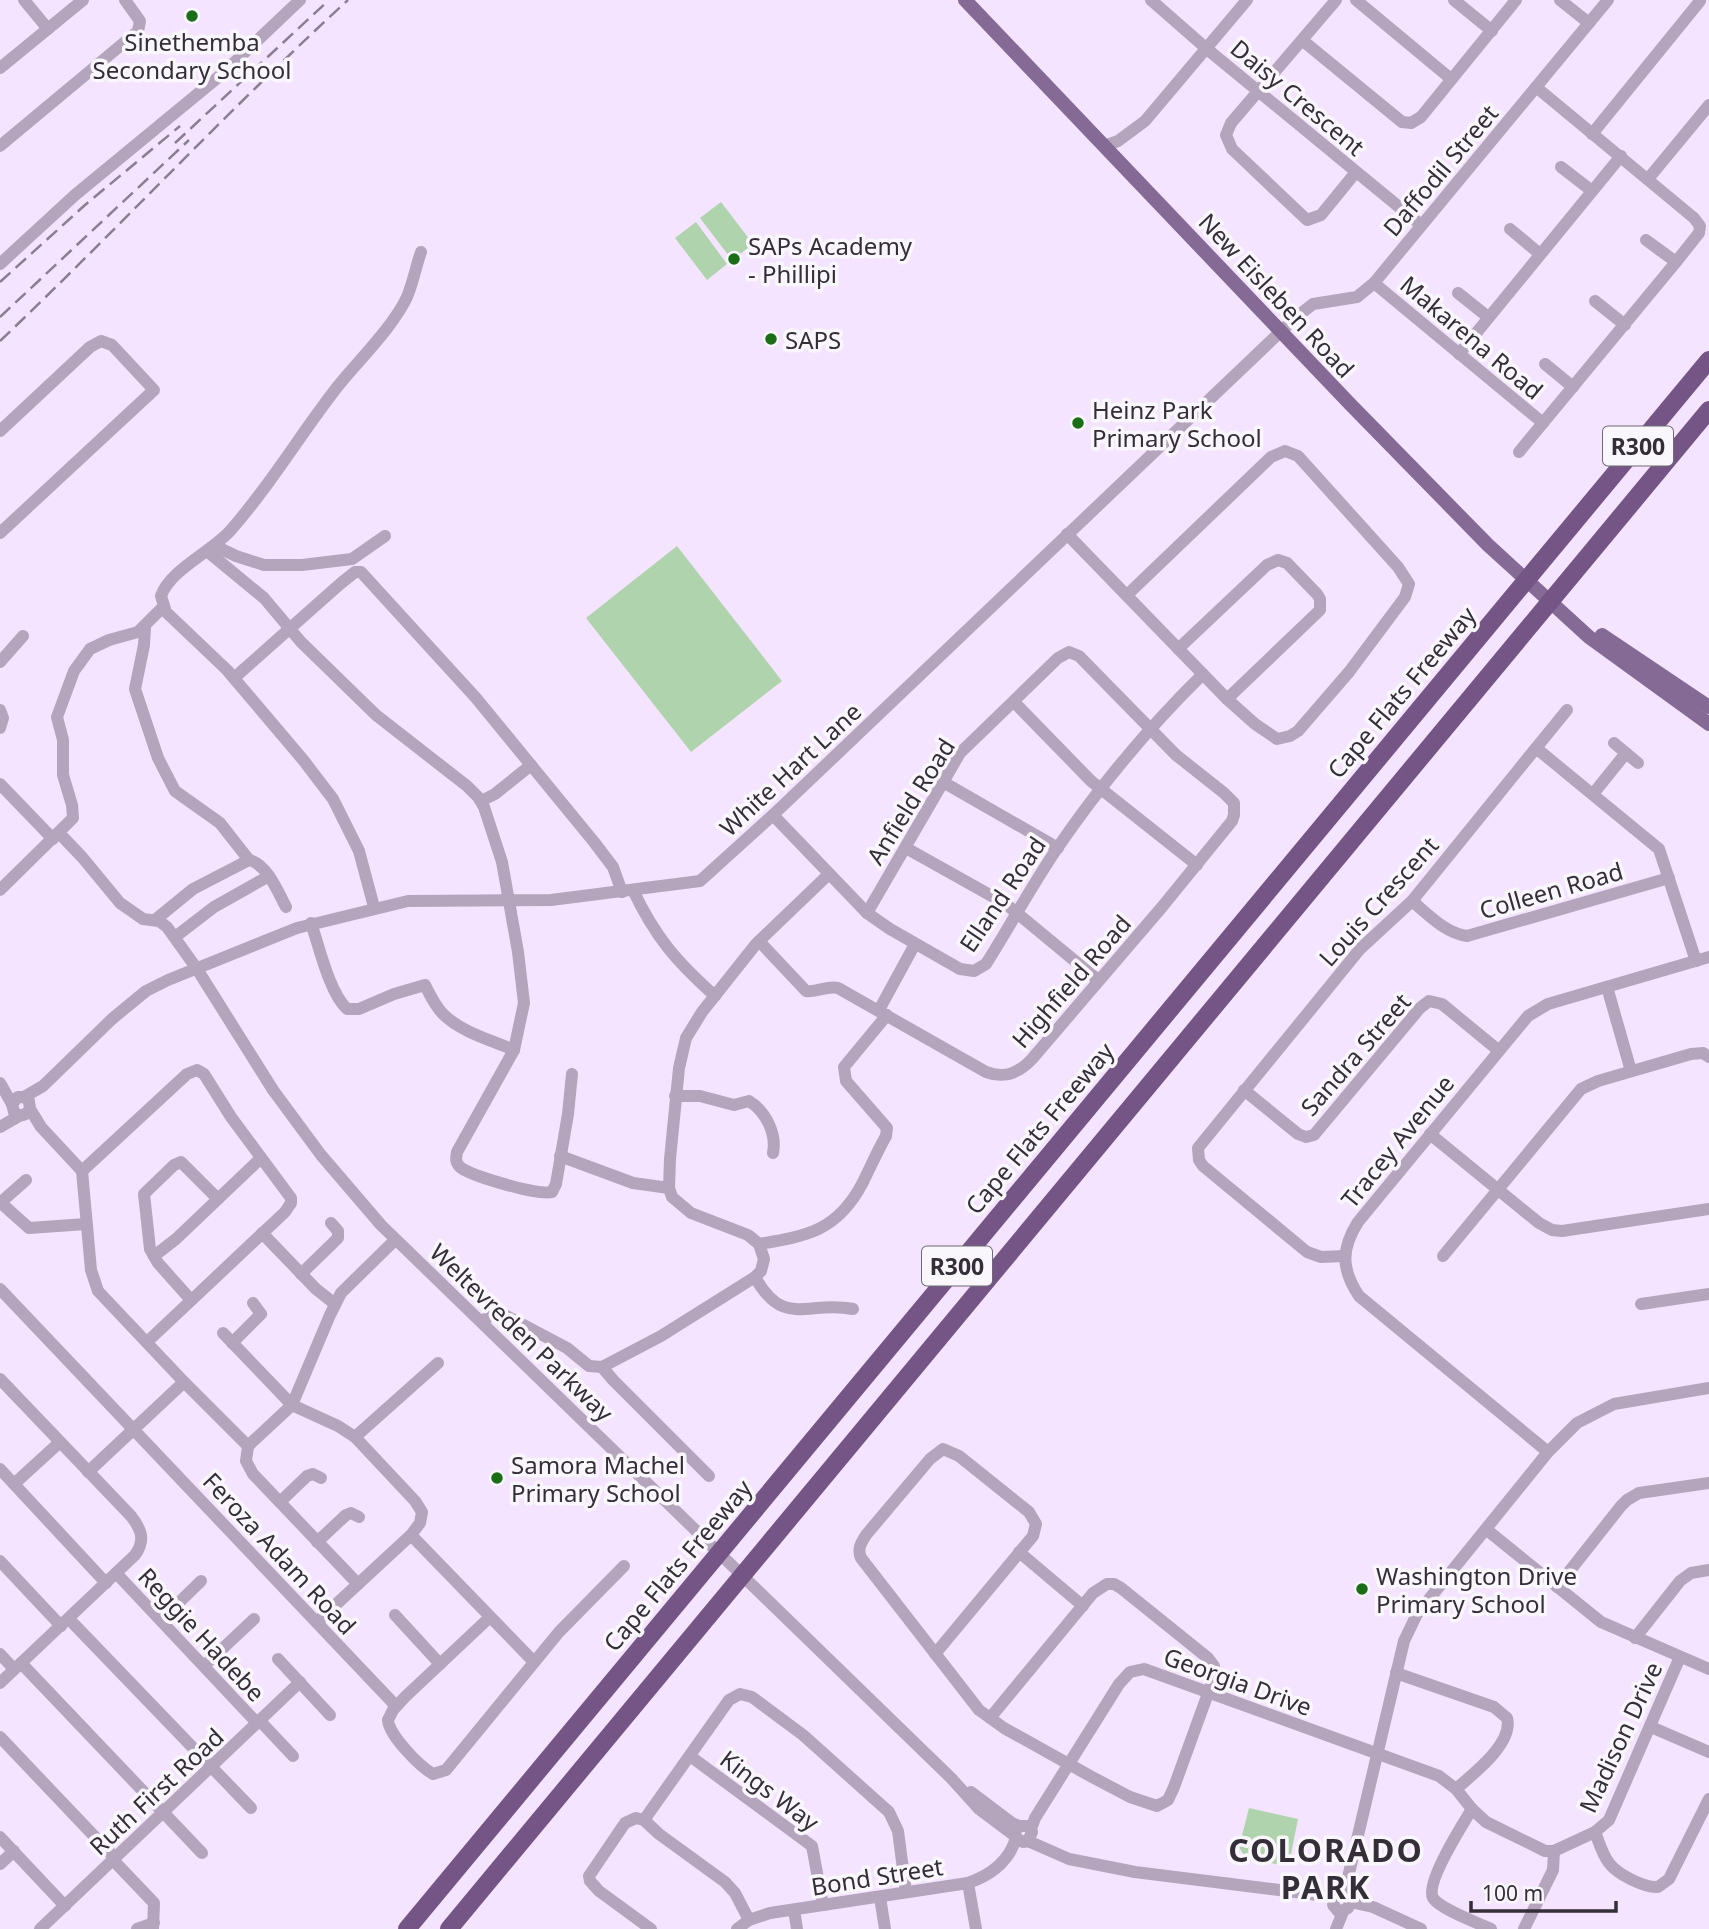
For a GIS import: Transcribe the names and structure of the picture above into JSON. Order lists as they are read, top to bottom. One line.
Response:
{"streets":{"highway":["R300","Cape Flats Freeway"],"main road":["New Eisleben Road"],"street":["Daisy Crescent","Daffodil Street","Makarena Road","White Hart Lane","Anfield Road","Colleen Road","Elland Road","Louis Crescent","Highfield Road","Sandra Street","Tracey Avenue","Weltevreden Parkway","Feroza Adam Road","Reggie Hadebe","Georgia Drive","Madison Drive","Kings Way","Ruth First Road","Bond Street"]},"crossings":[["Daisy Crescent","Daffodil Street"],["Daffodil Street","New Eisleben Road"],["Daffodil Street","Makarena Road"],["Daffodil Street","White Hart Lane"],["New Eisleben Road","White Hart Lane"],["White Hart Lane","Elland Road"],["White Hart Lane","Weltevreden Parkway"],["Anfield Road","Elland Road"],["Anfield Road","Highfield Road"],["Colleen Road","Louis Crescent"],["Elland Road","Highfield Road"],["Louis Crescent","Sandra Street"],["Louis Crescent","Tracey Avenue"],["Sandra Street","Tracey Avenue"],["Weltevreden Parkway","Georgia Drive"],["Weltevreden Parkway","Bond Street"],["Reggie Hadebe","Ruth First Road"],["Georgia Drive","Bond Street"],["Kings Way","Bond Street"]],"districts":["COLORADO PARK"],"places":["Sinethemba Secondary School","SAPs Academy - Phillipi","SAPS","Heinz Park Primary School","Samora Machel Primary School","Washington Drive Primary School"],"scale_bar":"100 m"}
